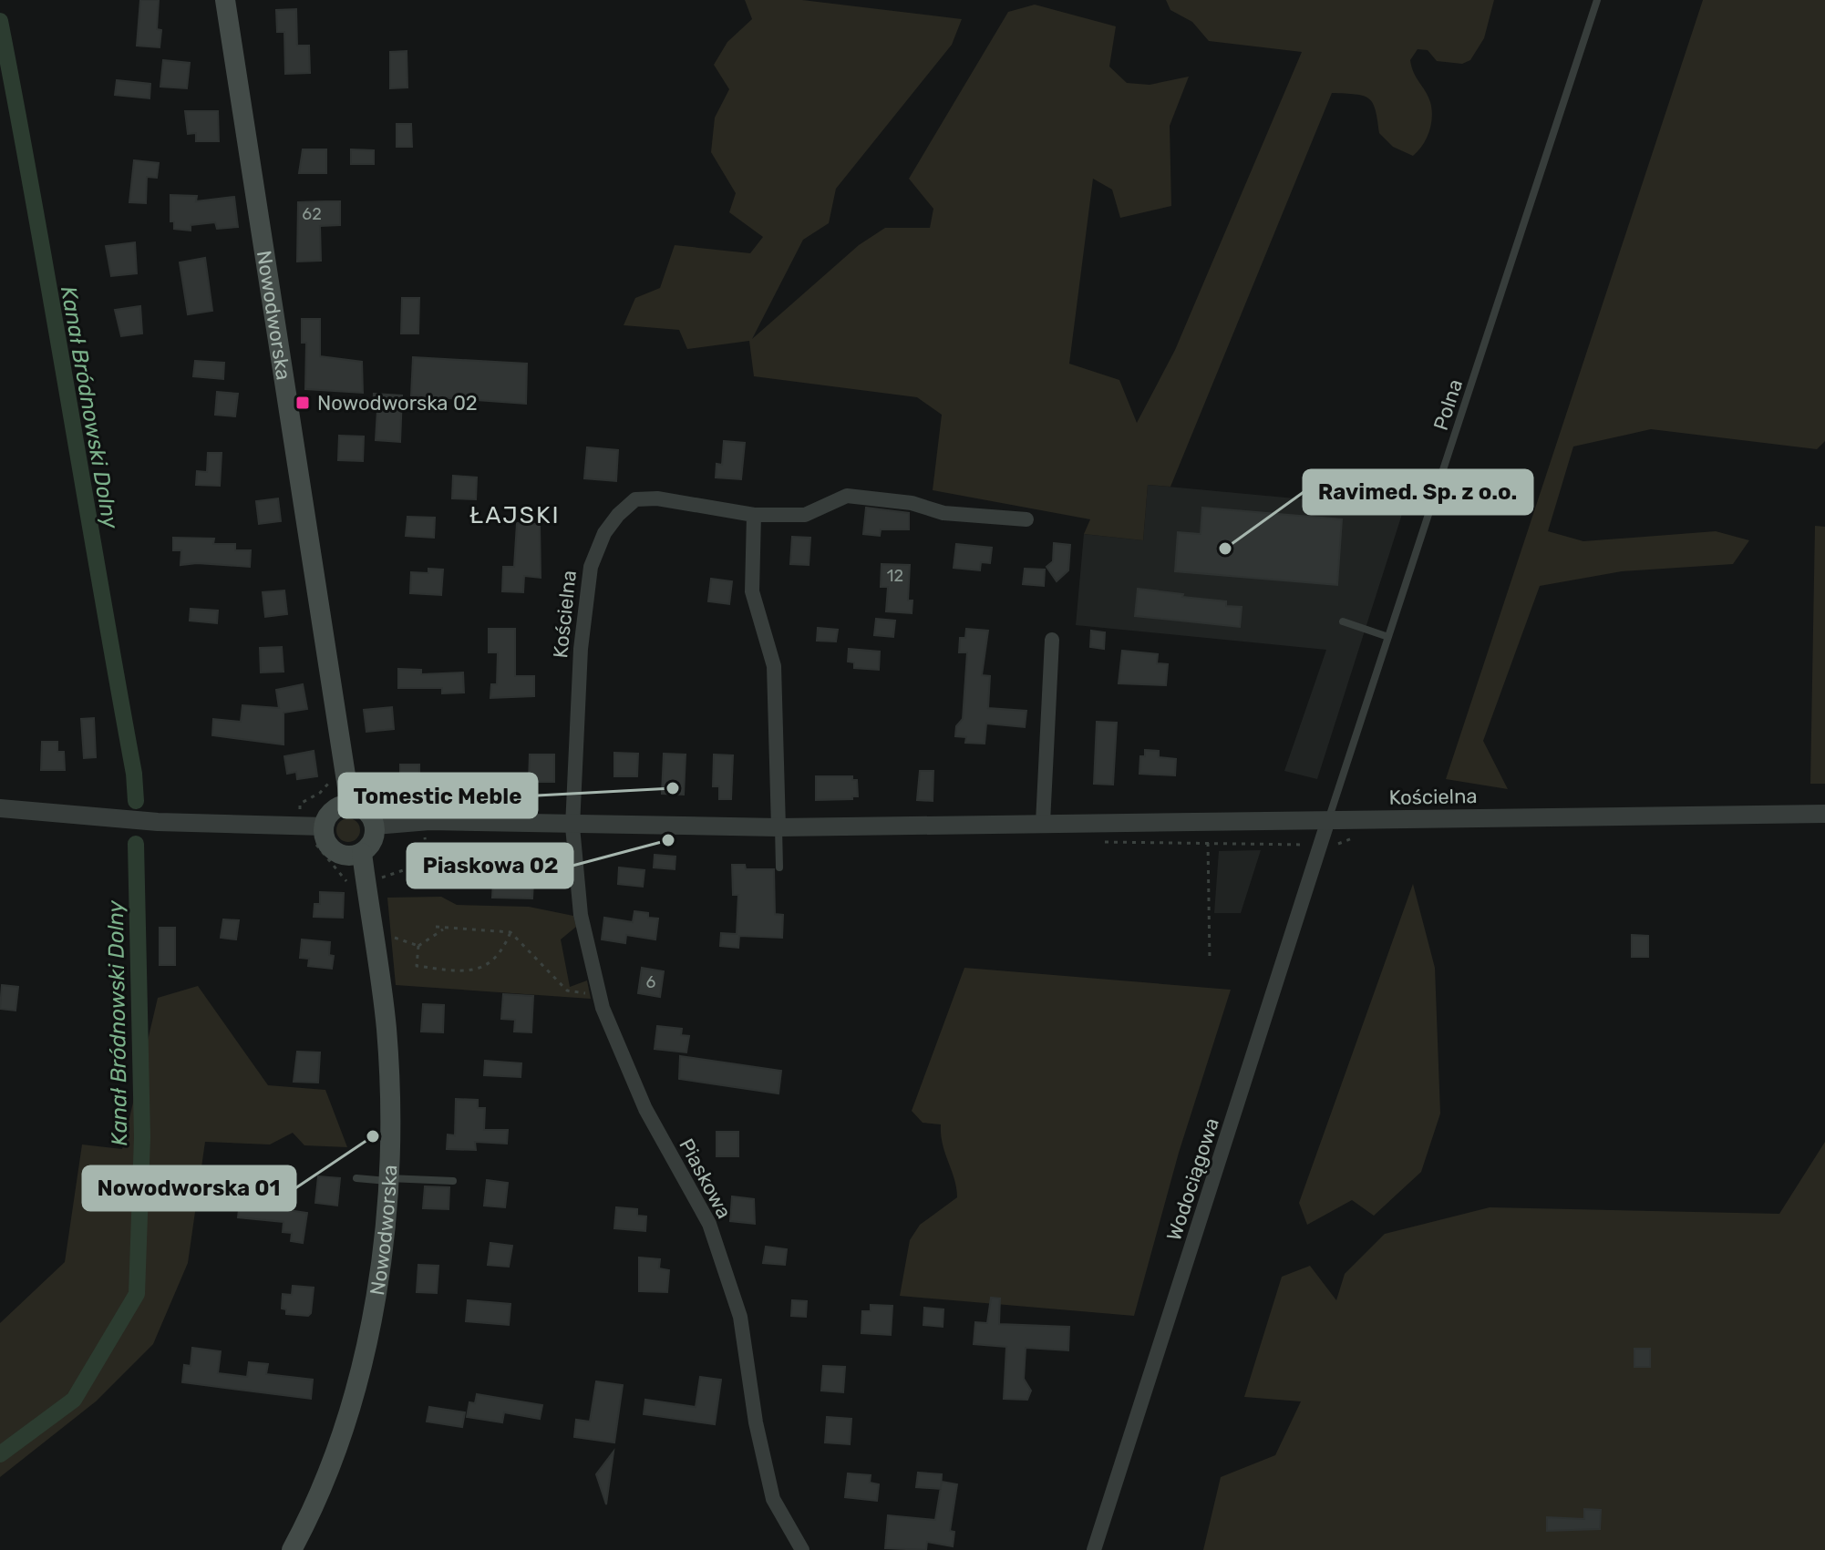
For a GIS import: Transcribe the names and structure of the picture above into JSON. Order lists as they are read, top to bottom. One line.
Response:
{"streets":{"main road":["Nowodworska"],"street":["Kościelna","Piaskowa","Wodociągowa"],"lane":["Polna"]},"crossings":[["Nowodworska","Kościelna"],["Polna","Kościelna"],["Polna","Wodociągowa"],["Kościelna","Piaskowa"],["Kościelna","Wodociągowa"]],"districts":["ŁAJSKI"],"water":["Kanał Bródnowski Dolny"],"places":{"transit":["Nowodworska 02"],"other":["Ravimed. Sp. z o.o.","Tomestic Meble","Piaskowa 02","Nowodworska 01"]},"house_numbers":["62","12","6"]}
